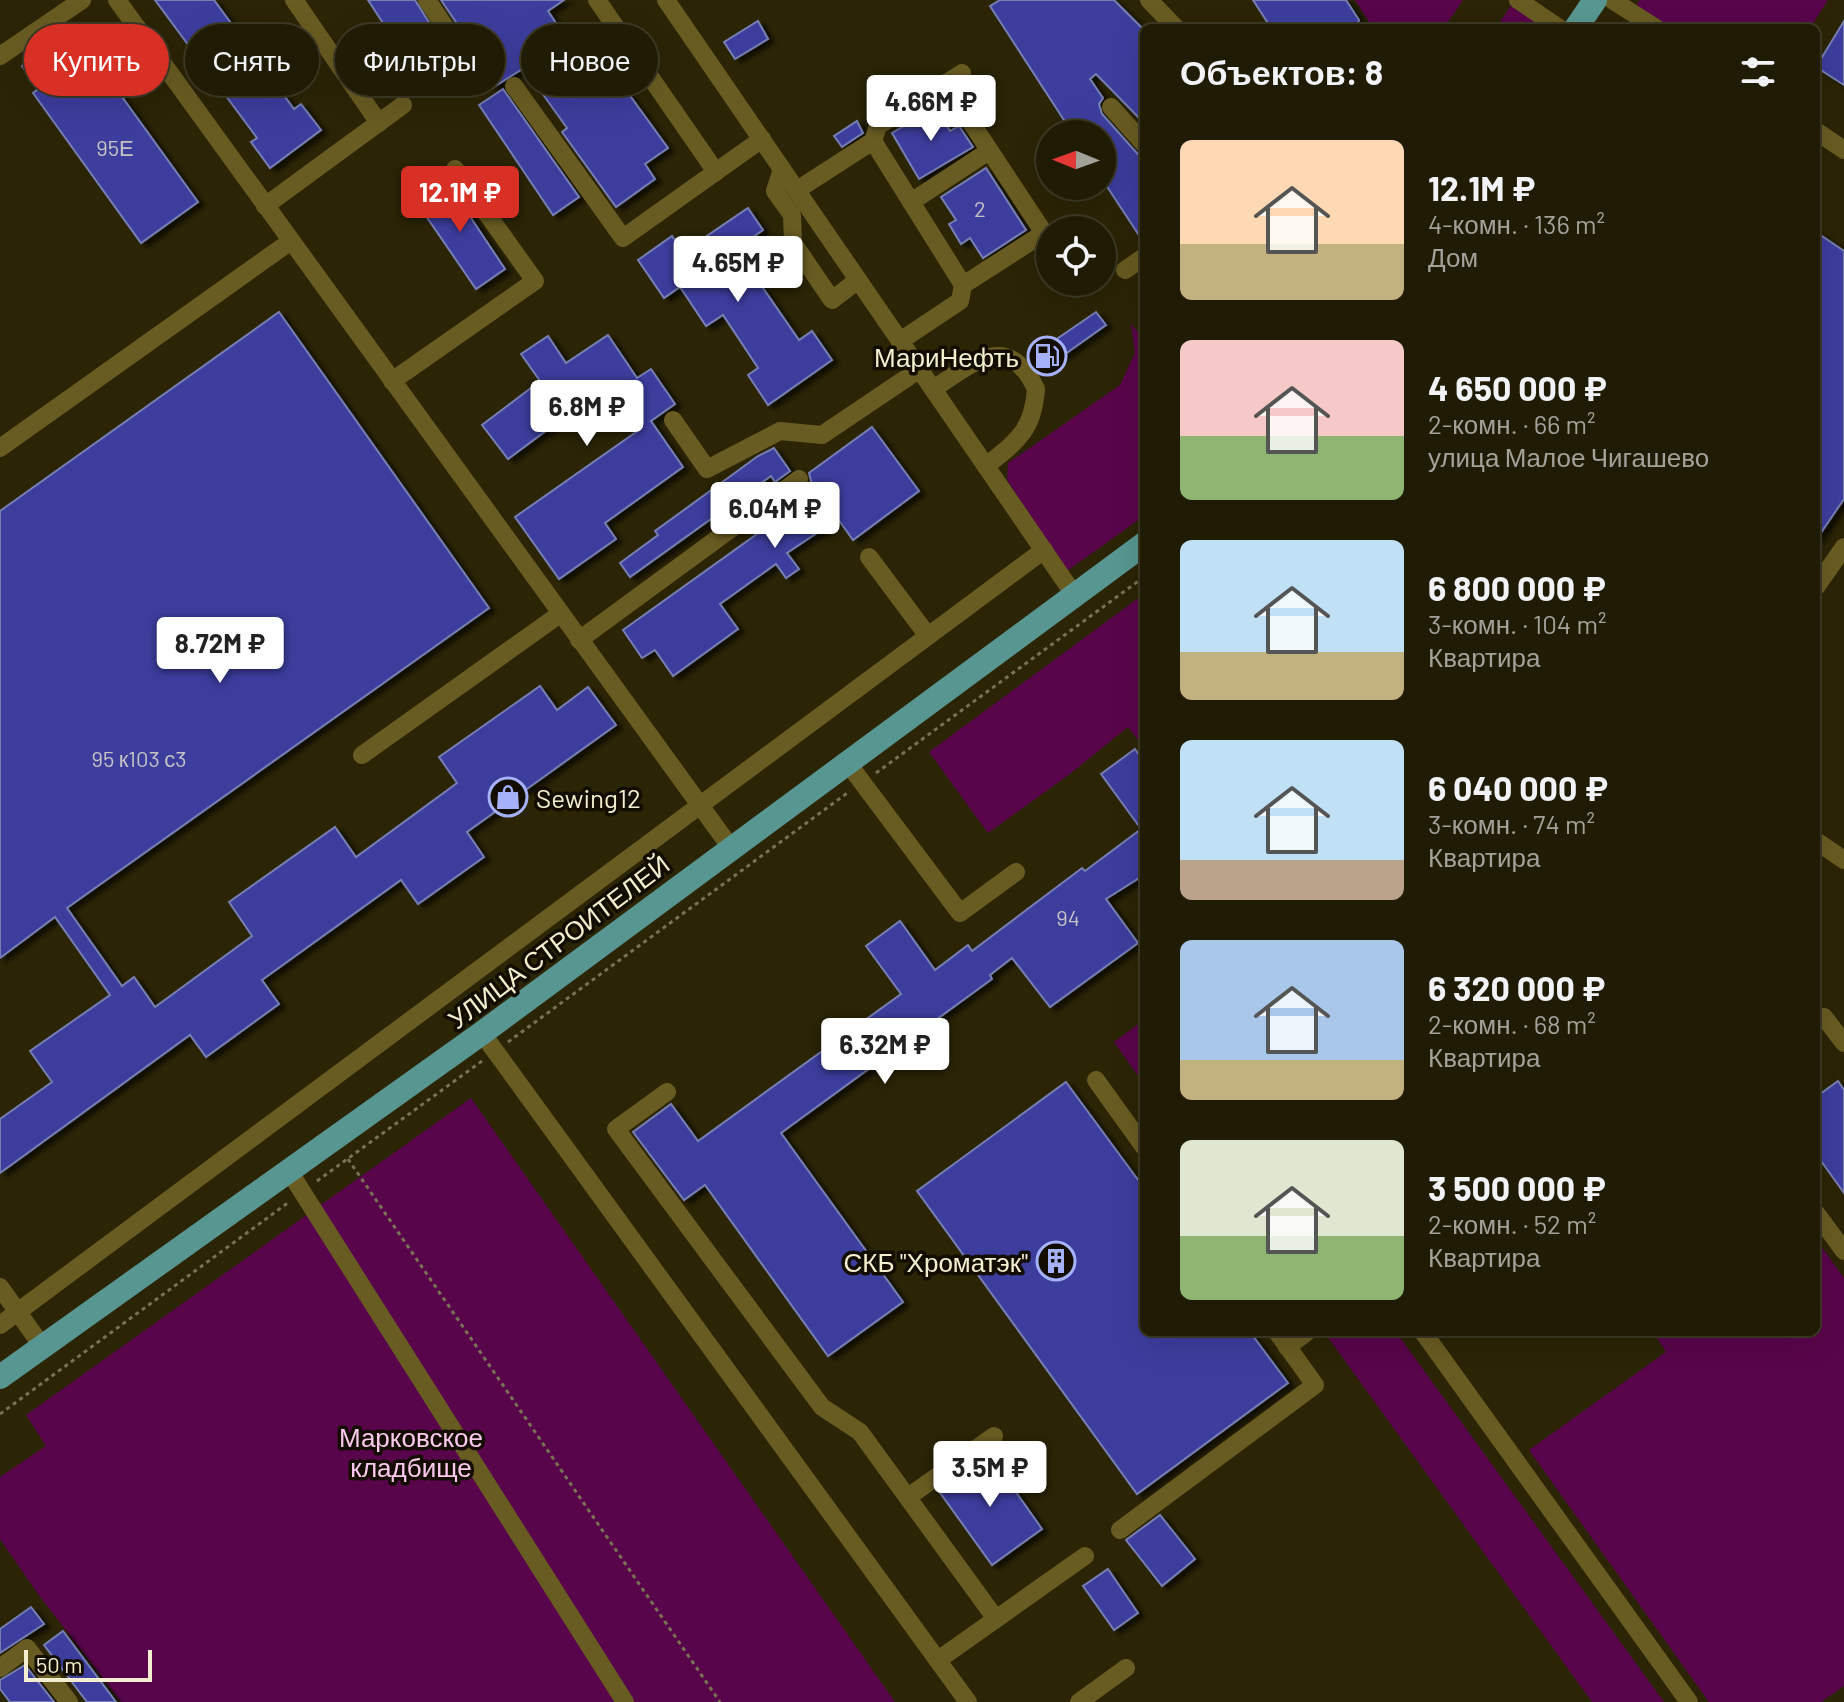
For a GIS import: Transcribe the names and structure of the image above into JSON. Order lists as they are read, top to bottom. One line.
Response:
{"streets":{"main road":["УЛИЦА СТРОИТЕЛЕЙ"]},"parks":["Марковское кладбище"],"places":{"fuel station":["МариНефть"],"shop":["Sewing12"],"building":["СКБ \"Хроматэк\""]},"house_numbers":["95Е","2","95 к103 с3","94"],"scale_bar":"50 m","north":"left","page":{"chip":["Купить","Снять","Фильтры","Новое"],"heading":"Объектов: 8","price":["4.66M ₽","12.1M ₽","4.65M ₽","6.8M ₽","6.04M ₽","8.72M ₽","6.32M ₽","3.5M ₽"],"list":[{"name":"12.1M ₽","note":"4-комн. · 136 m² · Дом"},{"name":"4 650 000 ₽","note":"2-комн. · 66 m² · улица Малое Чигашево"},{"name":"6 800 000 ₽","note":"3-комн. · 104 m² · Квартира"},{"name":"6 040 000 ₽","note":"3-комн. · 74 m² · Квартира"},{"name":"6 320 000 ₽","note":"2-комн. · 68 m² · Квартира"},{"name":"3 500 000 ₽","note":"2-комн. · 52 m² · Квартира"}],"scale":"50 m"}}
